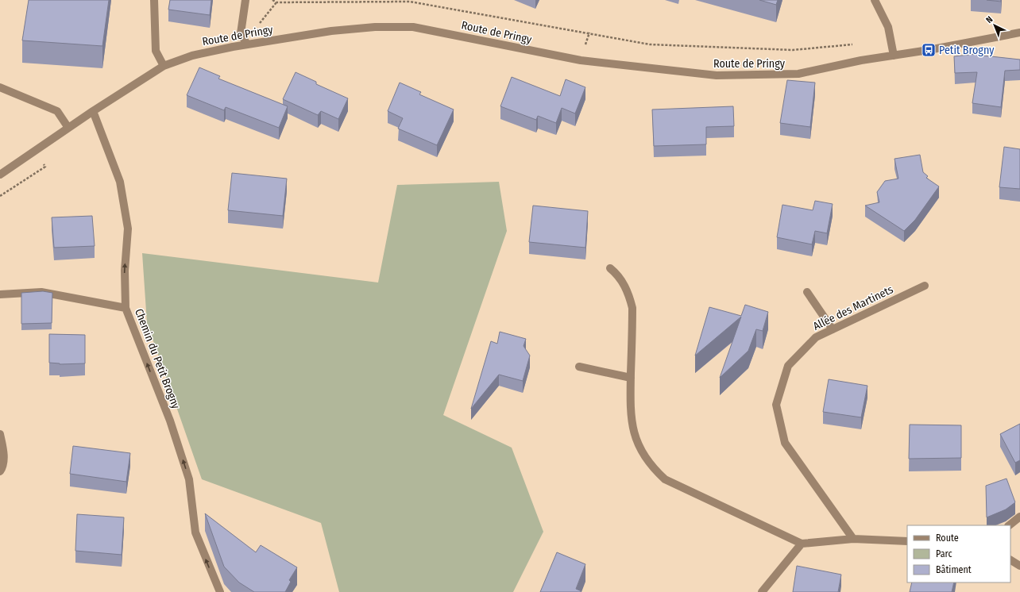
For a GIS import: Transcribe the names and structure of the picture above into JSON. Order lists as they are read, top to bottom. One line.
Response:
{"streets":{"street":["Route de Pringy","Allée des Martinets","Chemin du Petit Brogny"]},"crossings":[["Route de Pringy","Chemin du Petit Brogny"]],"one_way":["Chemin du Petit Brogny"],"places":{"bus stop":["Petit Brogny"]},"legend":["Route","Parc","Bâtiment"],"north":"top left"}
